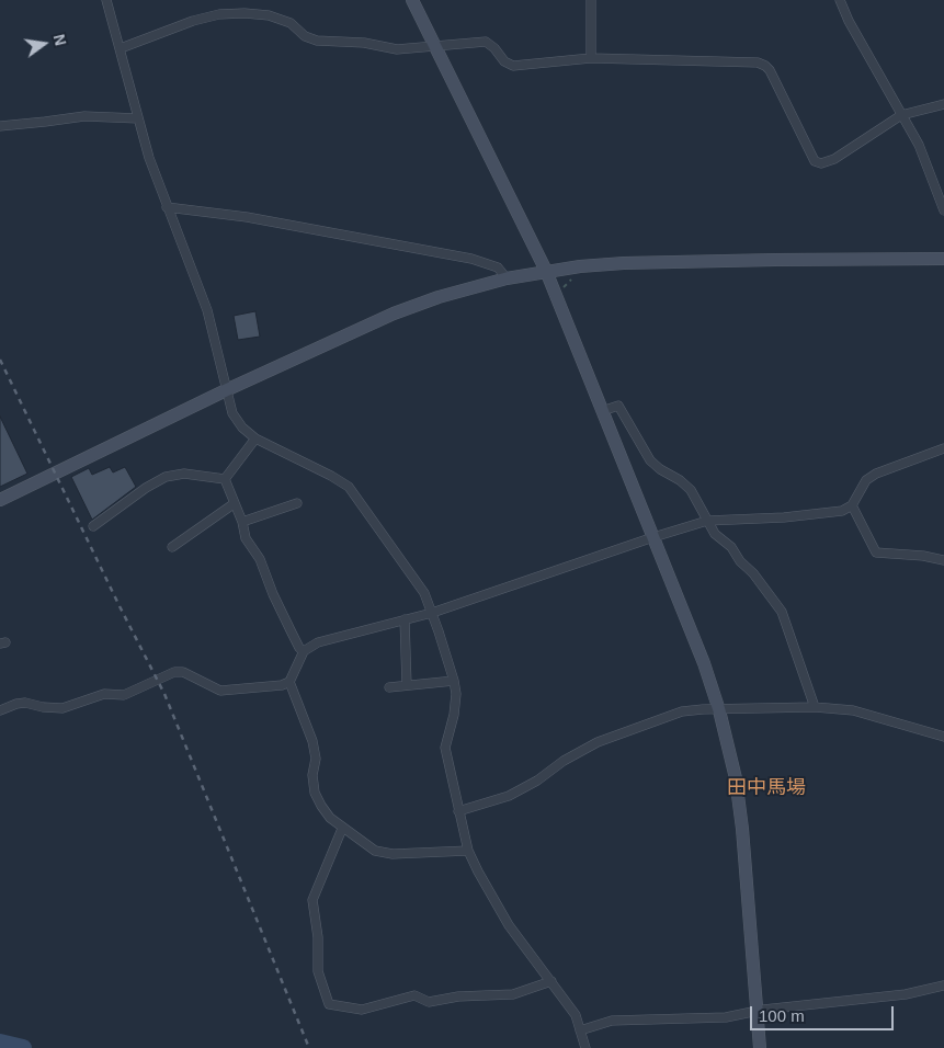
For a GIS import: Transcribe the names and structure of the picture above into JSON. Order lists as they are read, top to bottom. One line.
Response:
{"districts":["田中馬場"],"scale_bar":"100 m","north":"right"}
